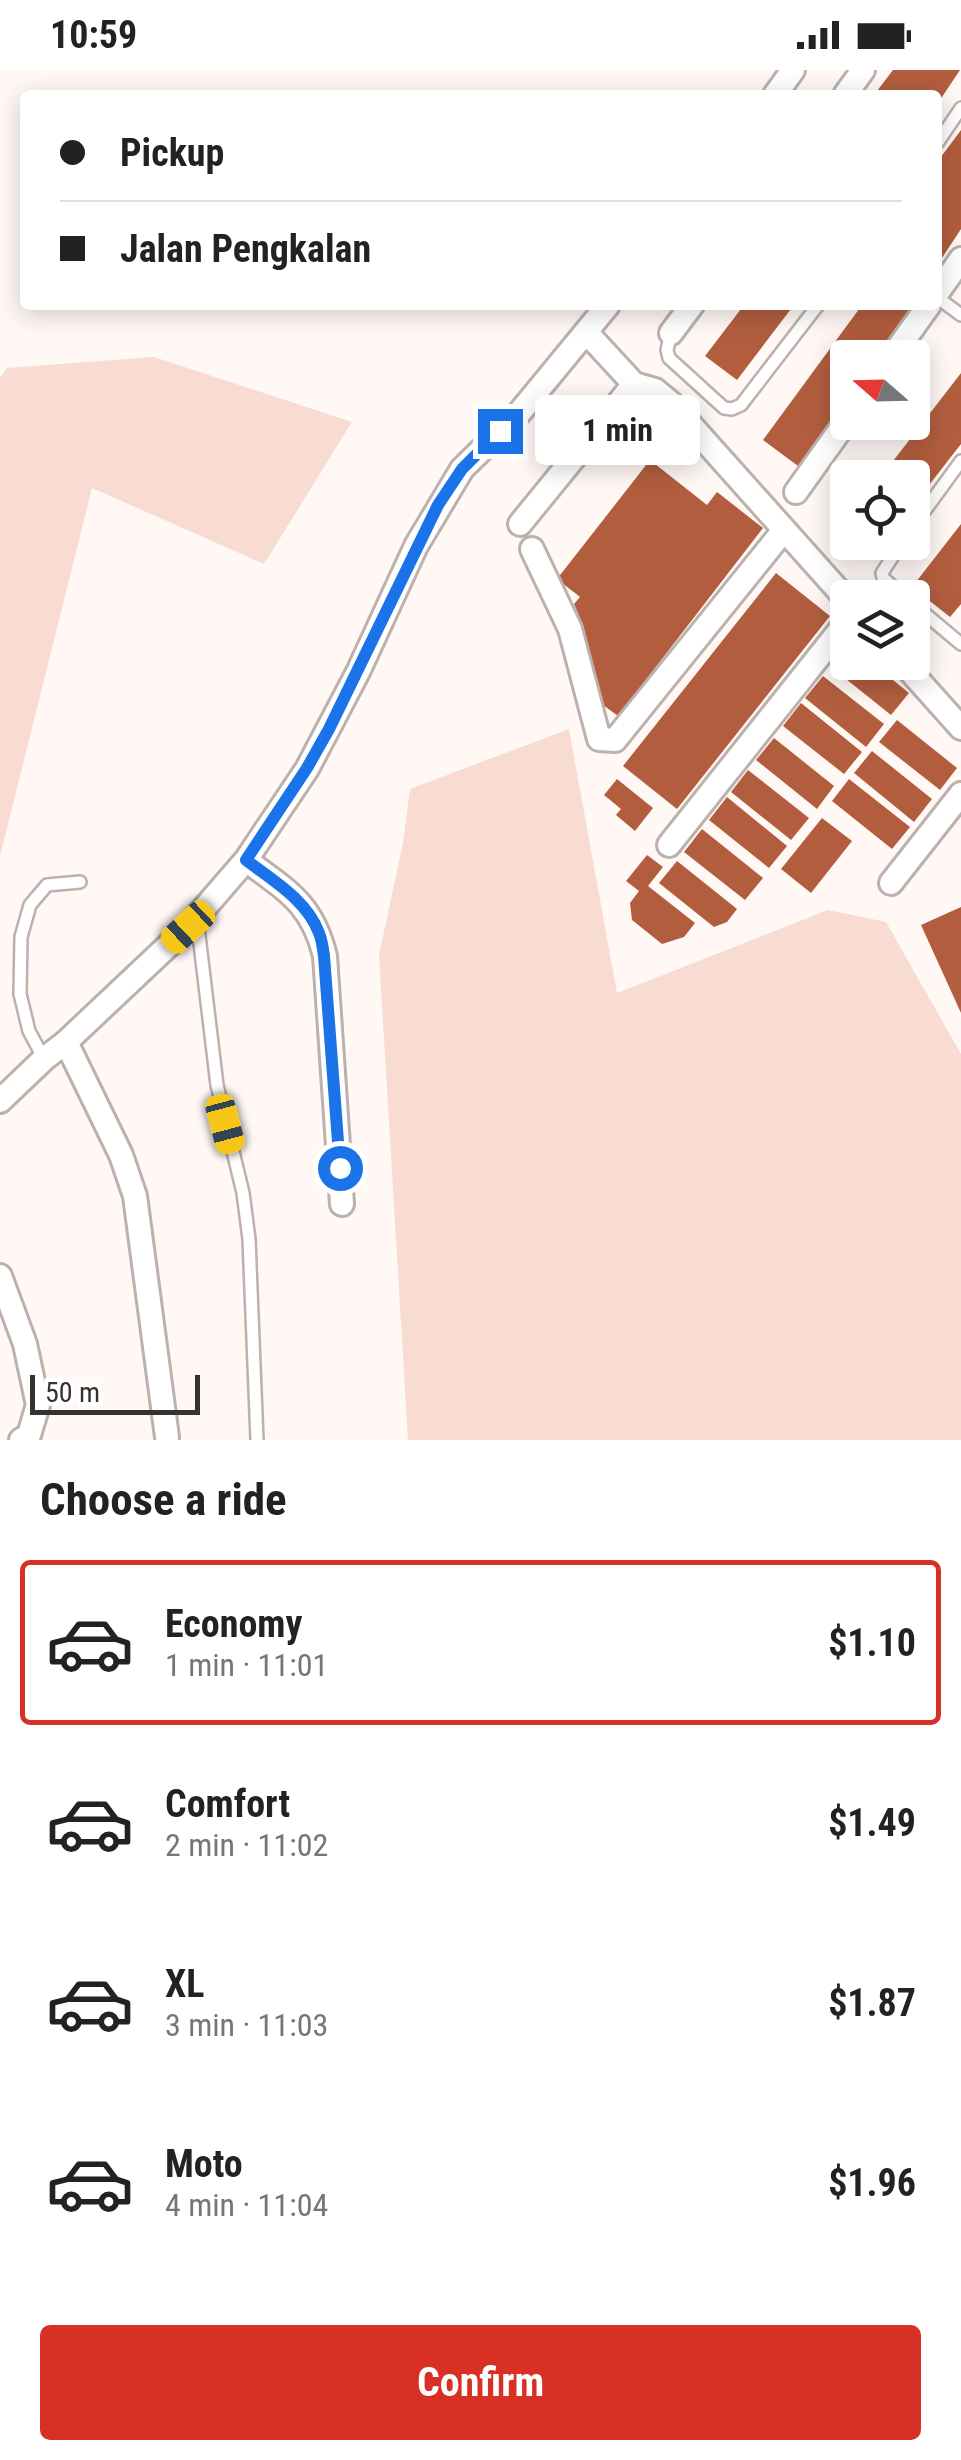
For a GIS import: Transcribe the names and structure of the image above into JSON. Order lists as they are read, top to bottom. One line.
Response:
{"scale_bar":"50 m","north":"left","page":{"status":"10:59","banner":["Pickup","Jalan Pengkalan"],"bubble":"1 min","scale":"50 m","heading":"Choose a ride","list":[{"name":"Economy","note":"1 min · 11:01","value":"$1.10"},{"name":"Comfort","note":"2 min · 11:02","value":"$1.49"},{"name":"XL","note":"3 min · 11:03","value":"$1.87"},{"name":"Moto","note":"4 min · 11:04","value":"$1.96"}],"buttons":"Confirm"}}
